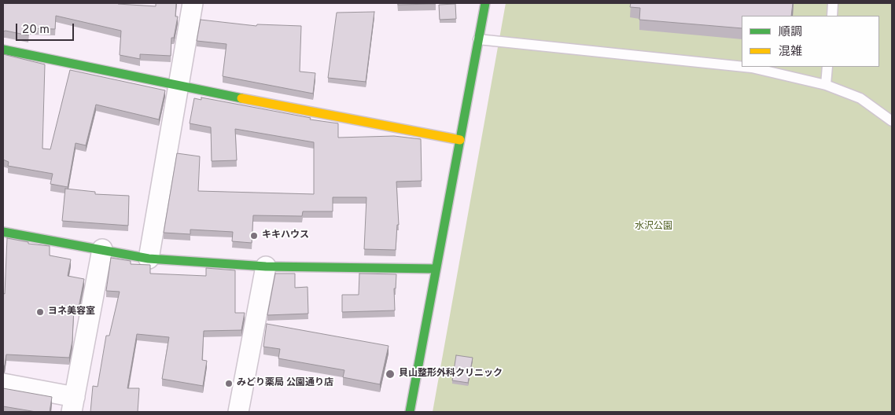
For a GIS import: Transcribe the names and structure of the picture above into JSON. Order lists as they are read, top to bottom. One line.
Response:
{"parks":["水沢公園"],"places":["キキハウス","ヨネ美容室","貝山整形外科クリニック","みどり薬局 公園通り店"],"legend":["順調","混雑"],"scale_bar":"20 m"}
